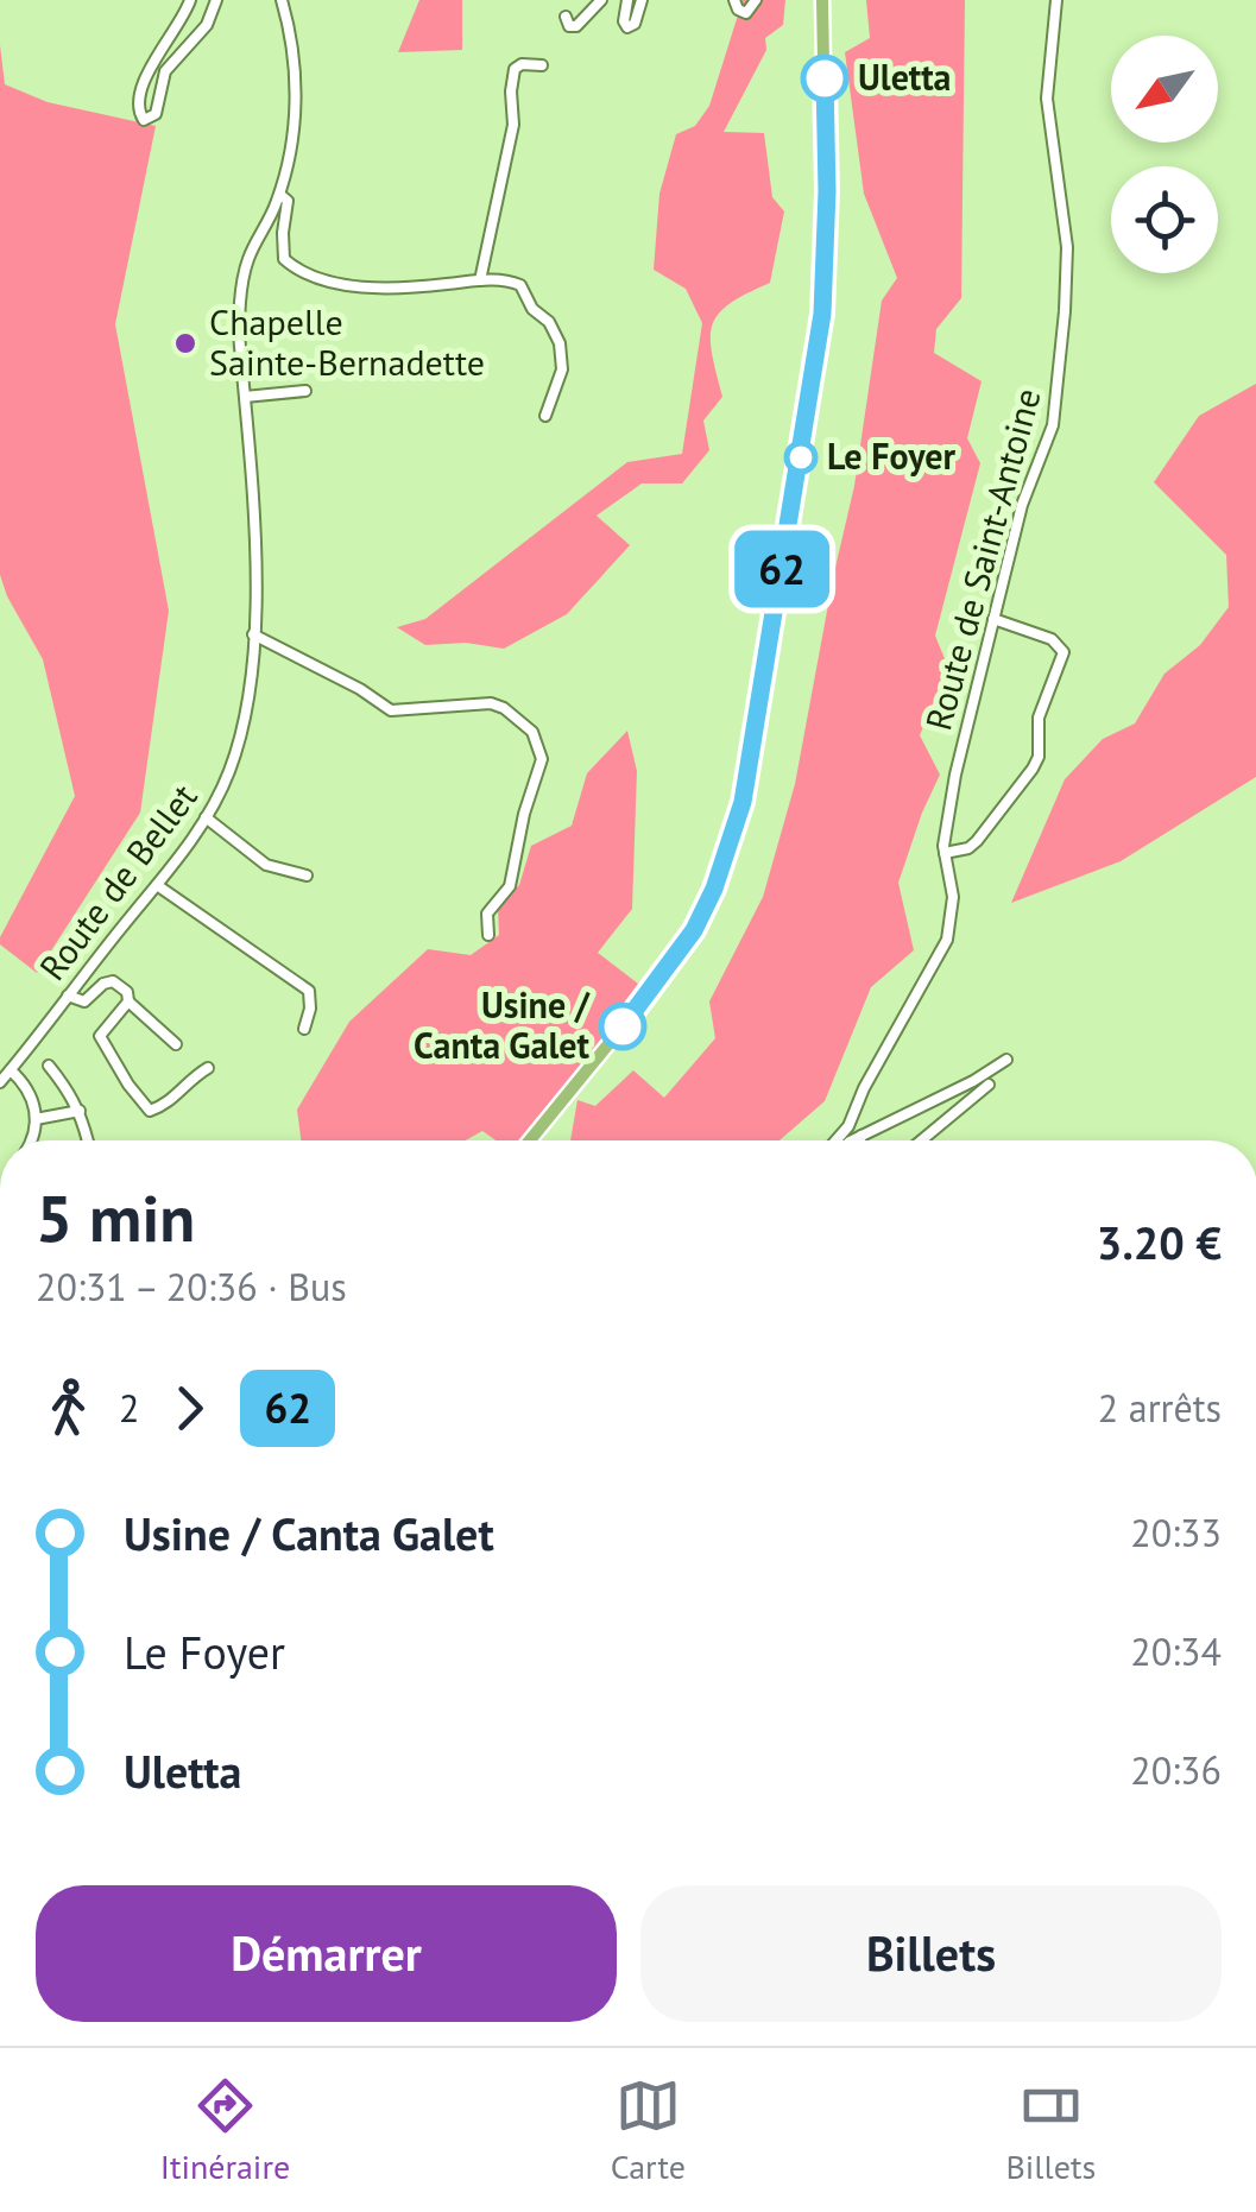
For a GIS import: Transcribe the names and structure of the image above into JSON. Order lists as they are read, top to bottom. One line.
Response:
{"streets":{"street":["Route de Saint-Antoine","Route de Bellet"]},"places":["Uletta","Chapelle Sainte-Bernadette","Le Foyer","Usine / Canta Galet"],"lines":["bus line 62"],"north":"bottom left","page":{"on_map":"62","heading":["5 min","20:31 – 20:36 · Bus","3.20 €"],"legs":["2","62","2 arrêts"],"list":[{"name":"Usine / Canta Galet","value":"20:33"},{"name":"Le Foyer","value":"20:34"},{"name":"Uletta","value":"20:36"}],"buttons":["Démarrer","Billets"],"tabs":["Itinéraire","Carte","Billets"]}}
